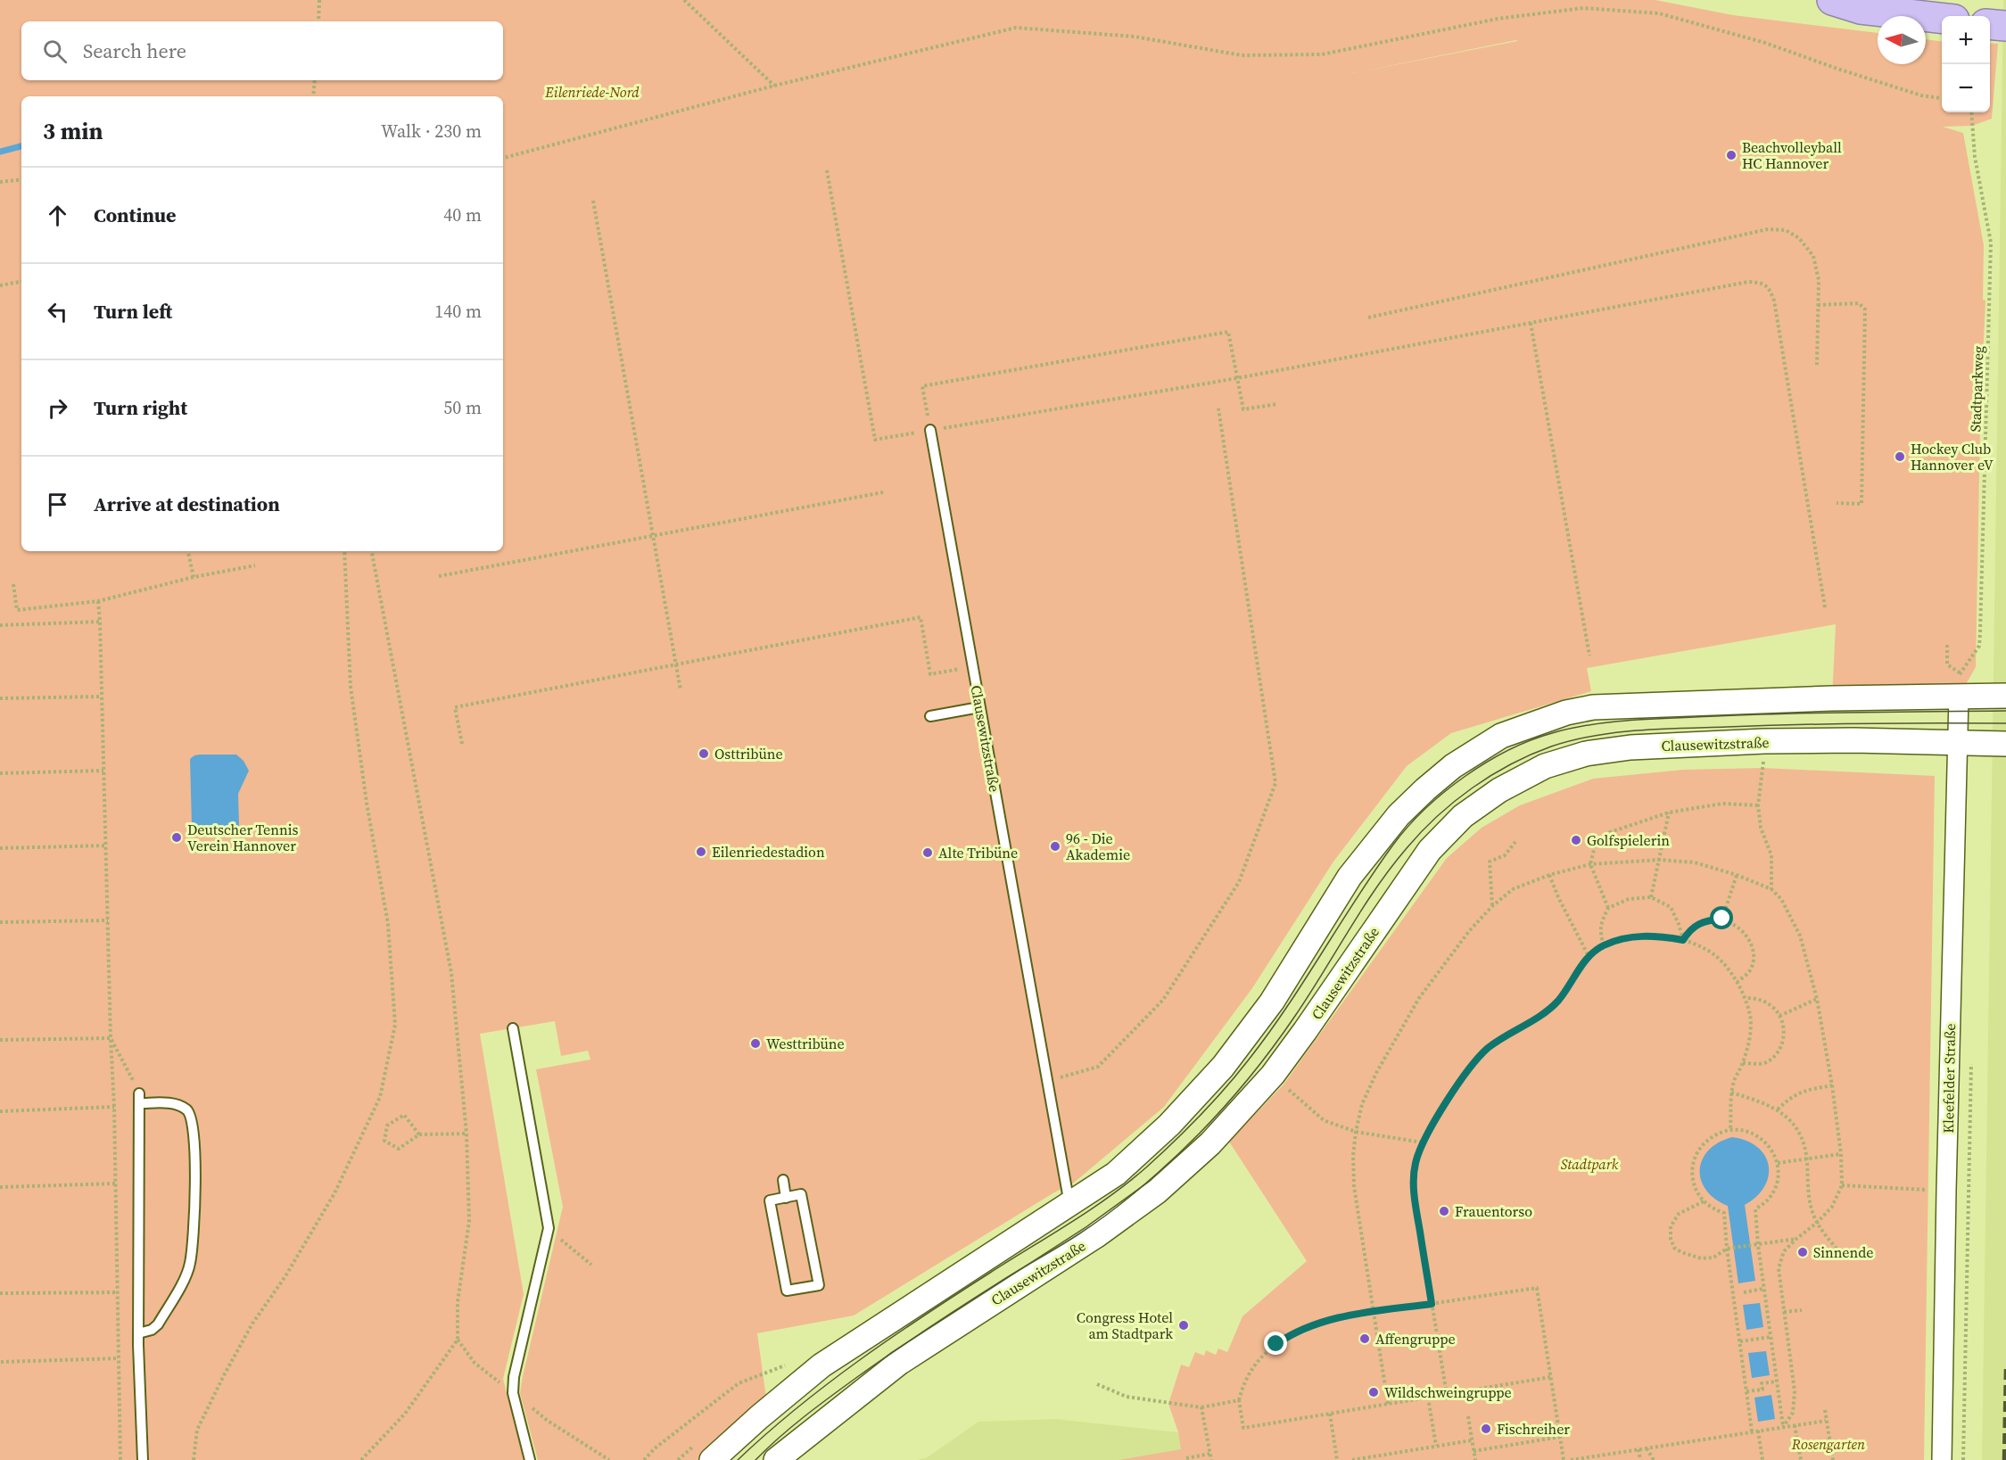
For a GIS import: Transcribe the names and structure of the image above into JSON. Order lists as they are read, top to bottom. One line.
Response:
{"streets":{"street":["Clausewitzstraße","Kleefelder Straße"],"path":["Stadtparkweg"]},"crossings":[["Stadtparkweg","Kleefelder Straße"],["Clausewitzstraße","Kleefelder Straße"]],"parks":["Eilenriede-Nord","Stadtpark","Rosengarten"],"places":["Beachvolleyball HC Hannover","Hockey Club Hannover eV","Osttribüne","Deutscher Tennis Verein Hannover","Golfspielerin","96 - Die Akademie","Eilenriedestadion","Alte Tribüne","Westtribüne","Frauentorso","Sinnende","Congress Hotel am Stadtpark","Affengruppe","Wildschweingruppe","Fischreiher"],"north":"left","page":{"map_buttons":["+","−"],"search":"Search here","heading":["3 min","Walk · 230 m"],"list":[["Continue","40 m"],["Turn left","140 m"],["Turn right","50 m"],"Arrive at destination"]}}
